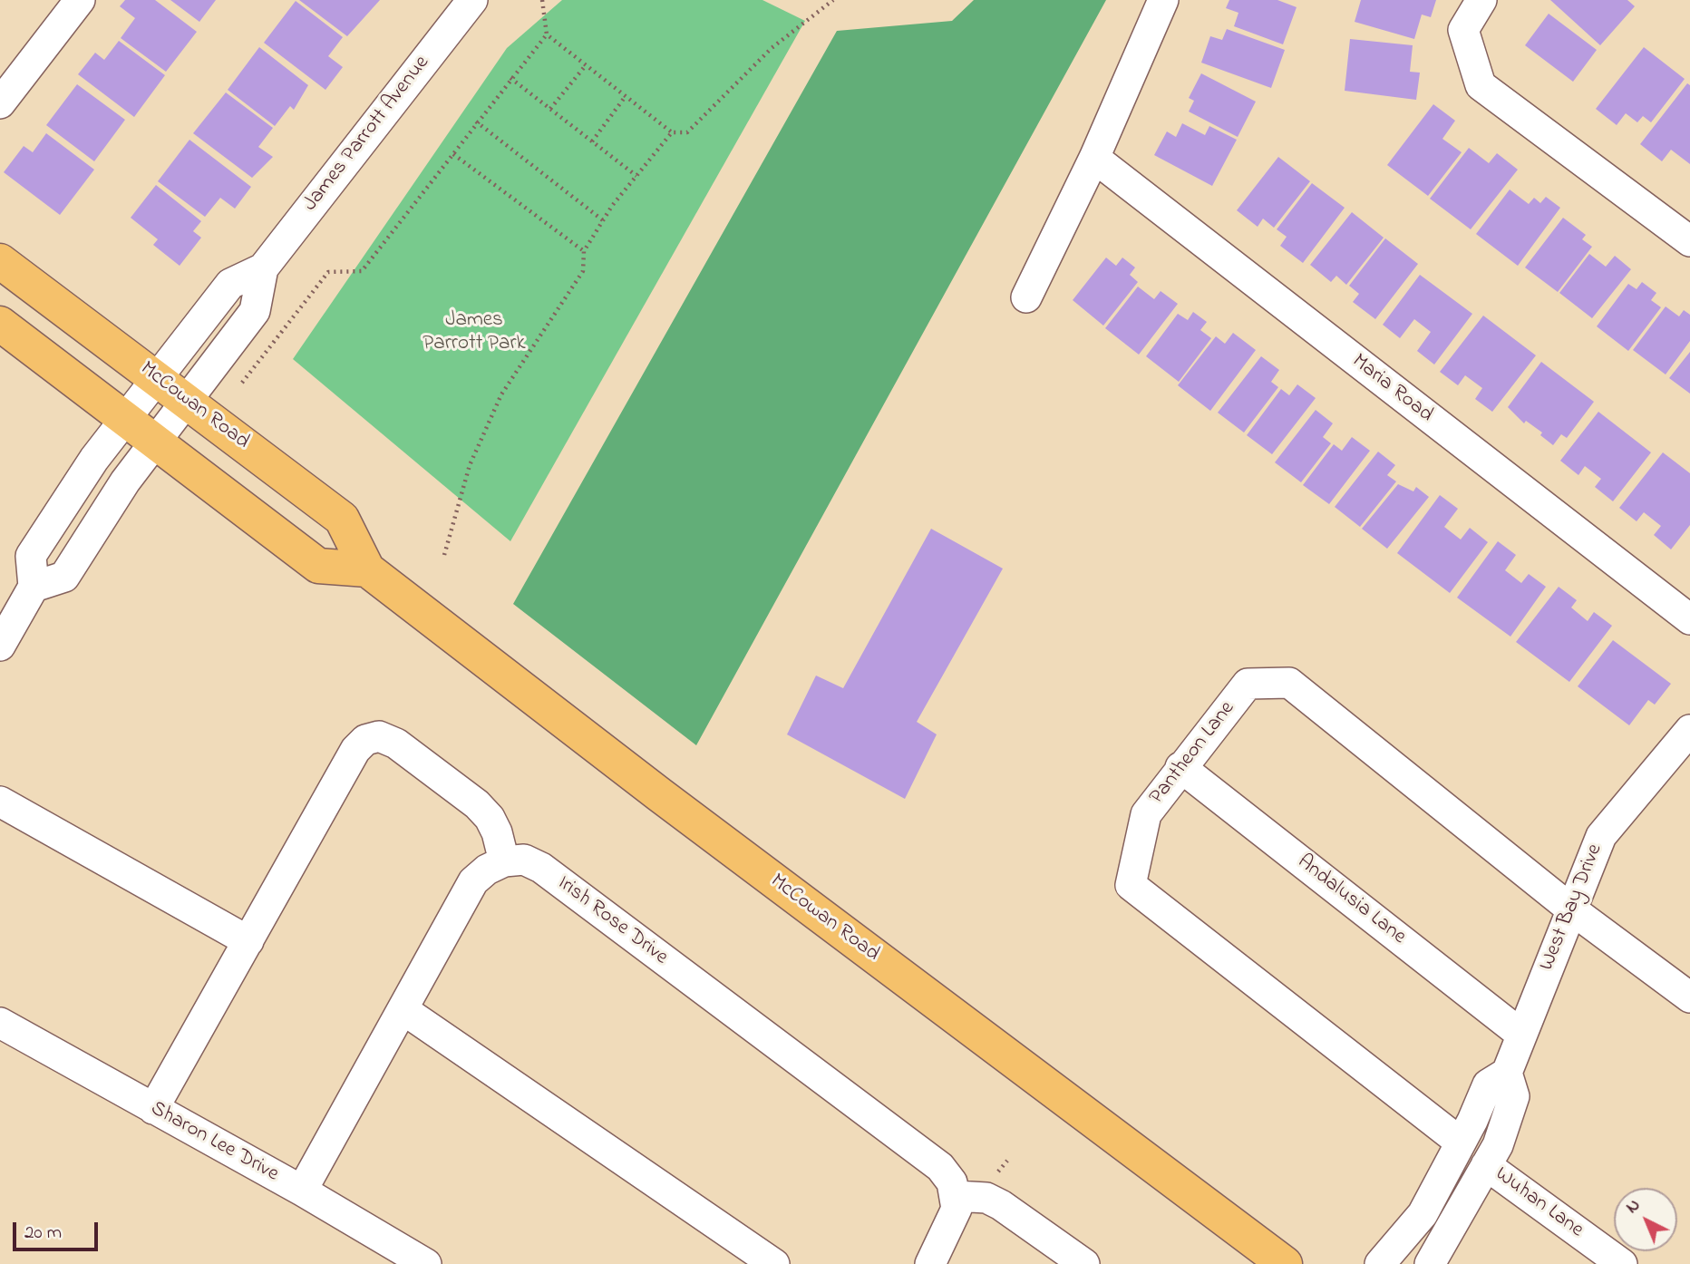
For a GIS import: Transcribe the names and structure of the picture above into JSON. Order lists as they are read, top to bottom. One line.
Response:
{"streets":{"main road":["McCowan Road"],"street":["James Parrott Avenue","Maria Road","Pantheon Lane","Andalusia Lane","West Bay Drive","Irish Rose Drive","Sharon Lee Drive","Wuhan Lane"]},"crossings":[["James Parrott Avenue","McCowan Road"],["Pantheon Lane","Andalusia Lane"],["Pantheon Lane","West Bay Drive"],["Andalusia Lane","West Bay Drive"],["West Bay Drive","Wuhan Lane"]],"parks":["James Parrott Park"],"scale_bar":"20 m","north":"top left"}
